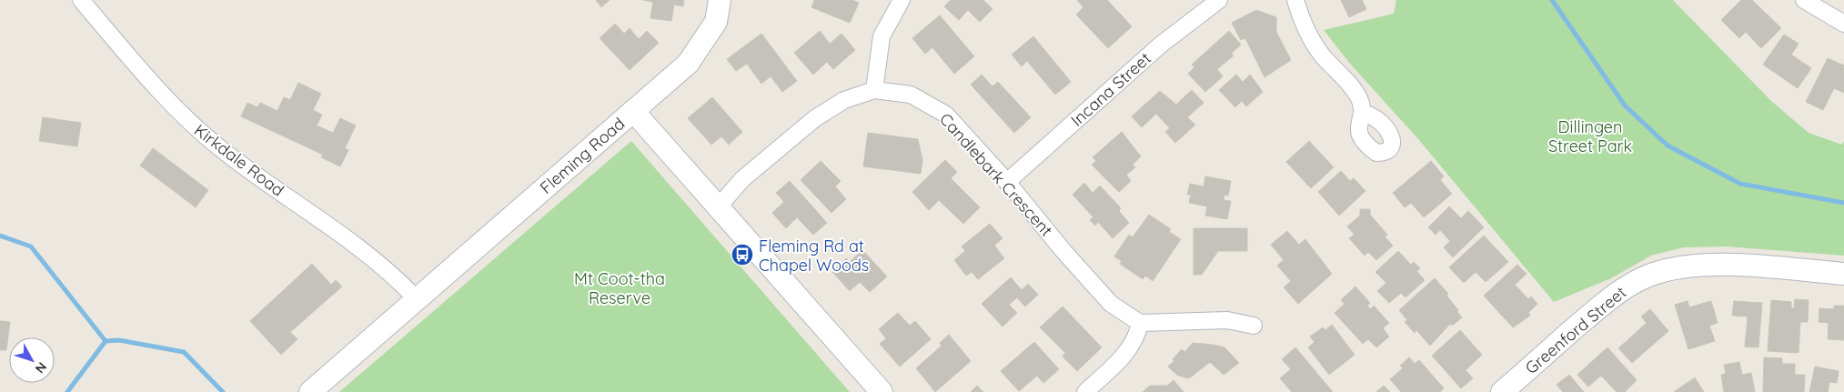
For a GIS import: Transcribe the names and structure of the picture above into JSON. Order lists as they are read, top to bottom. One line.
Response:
{"streets":{"street":["Incana Street","Fleming Road","Kirkdale Road","Candlebark Crescent","Greenford Street"]},"crossings":[["Incana Street","Candlebark Crescent"],["Fleming Road","Kirkdale Road"],["Fleming Road","Candlebark Crescent"]],"parks":["Dillingen Street Park","Mt Coot-tha Reserve"],"places":{"bus stop":["Fleming Rd at Chapel Woods"]},"north":"bottom right"}
